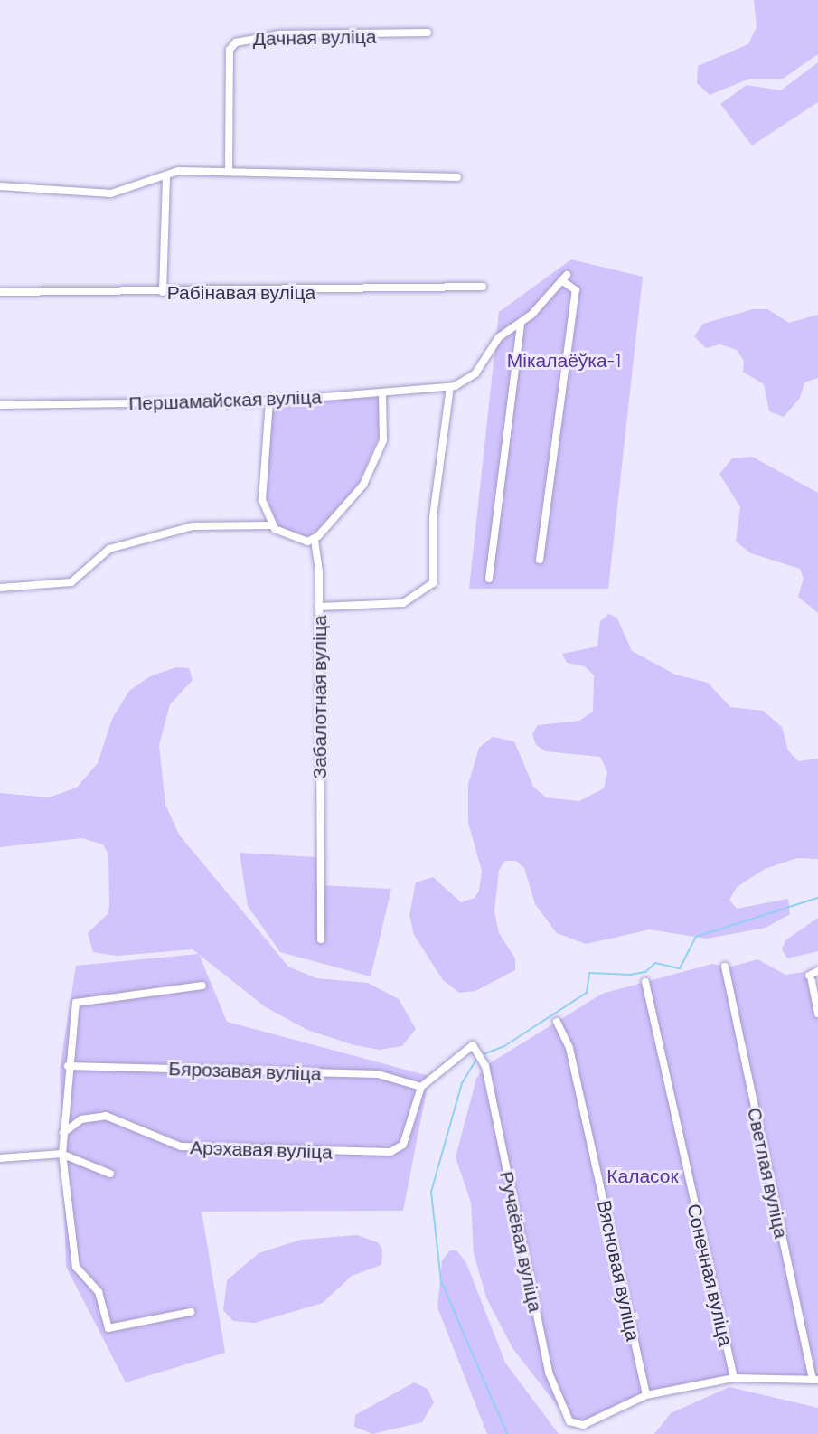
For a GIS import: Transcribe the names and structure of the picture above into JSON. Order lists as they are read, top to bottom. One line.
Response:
{"streets":{"street":["Дачная вуліца","Рабінавая вуліца","Першамайская вуліца","Забалотная вуліца","Бярозавая вуліца","Арэхавая вуліца","Светлая вуліца","Ручаёвая вуліца","Вясновая вуліца","Сонечная вуліца"]},"crossings":[["Бярозавая вуліца","Арэхавая вуліца"],["Бярозавая вуліца","Ручаёвая вуліца"],["Арэхавая вуліца","Ручаёвая вуліца"],["Ручаёвая вуліца","Вясновая вуліца"]],"parks":["Мікалаёўка-1","Каласок"]}
